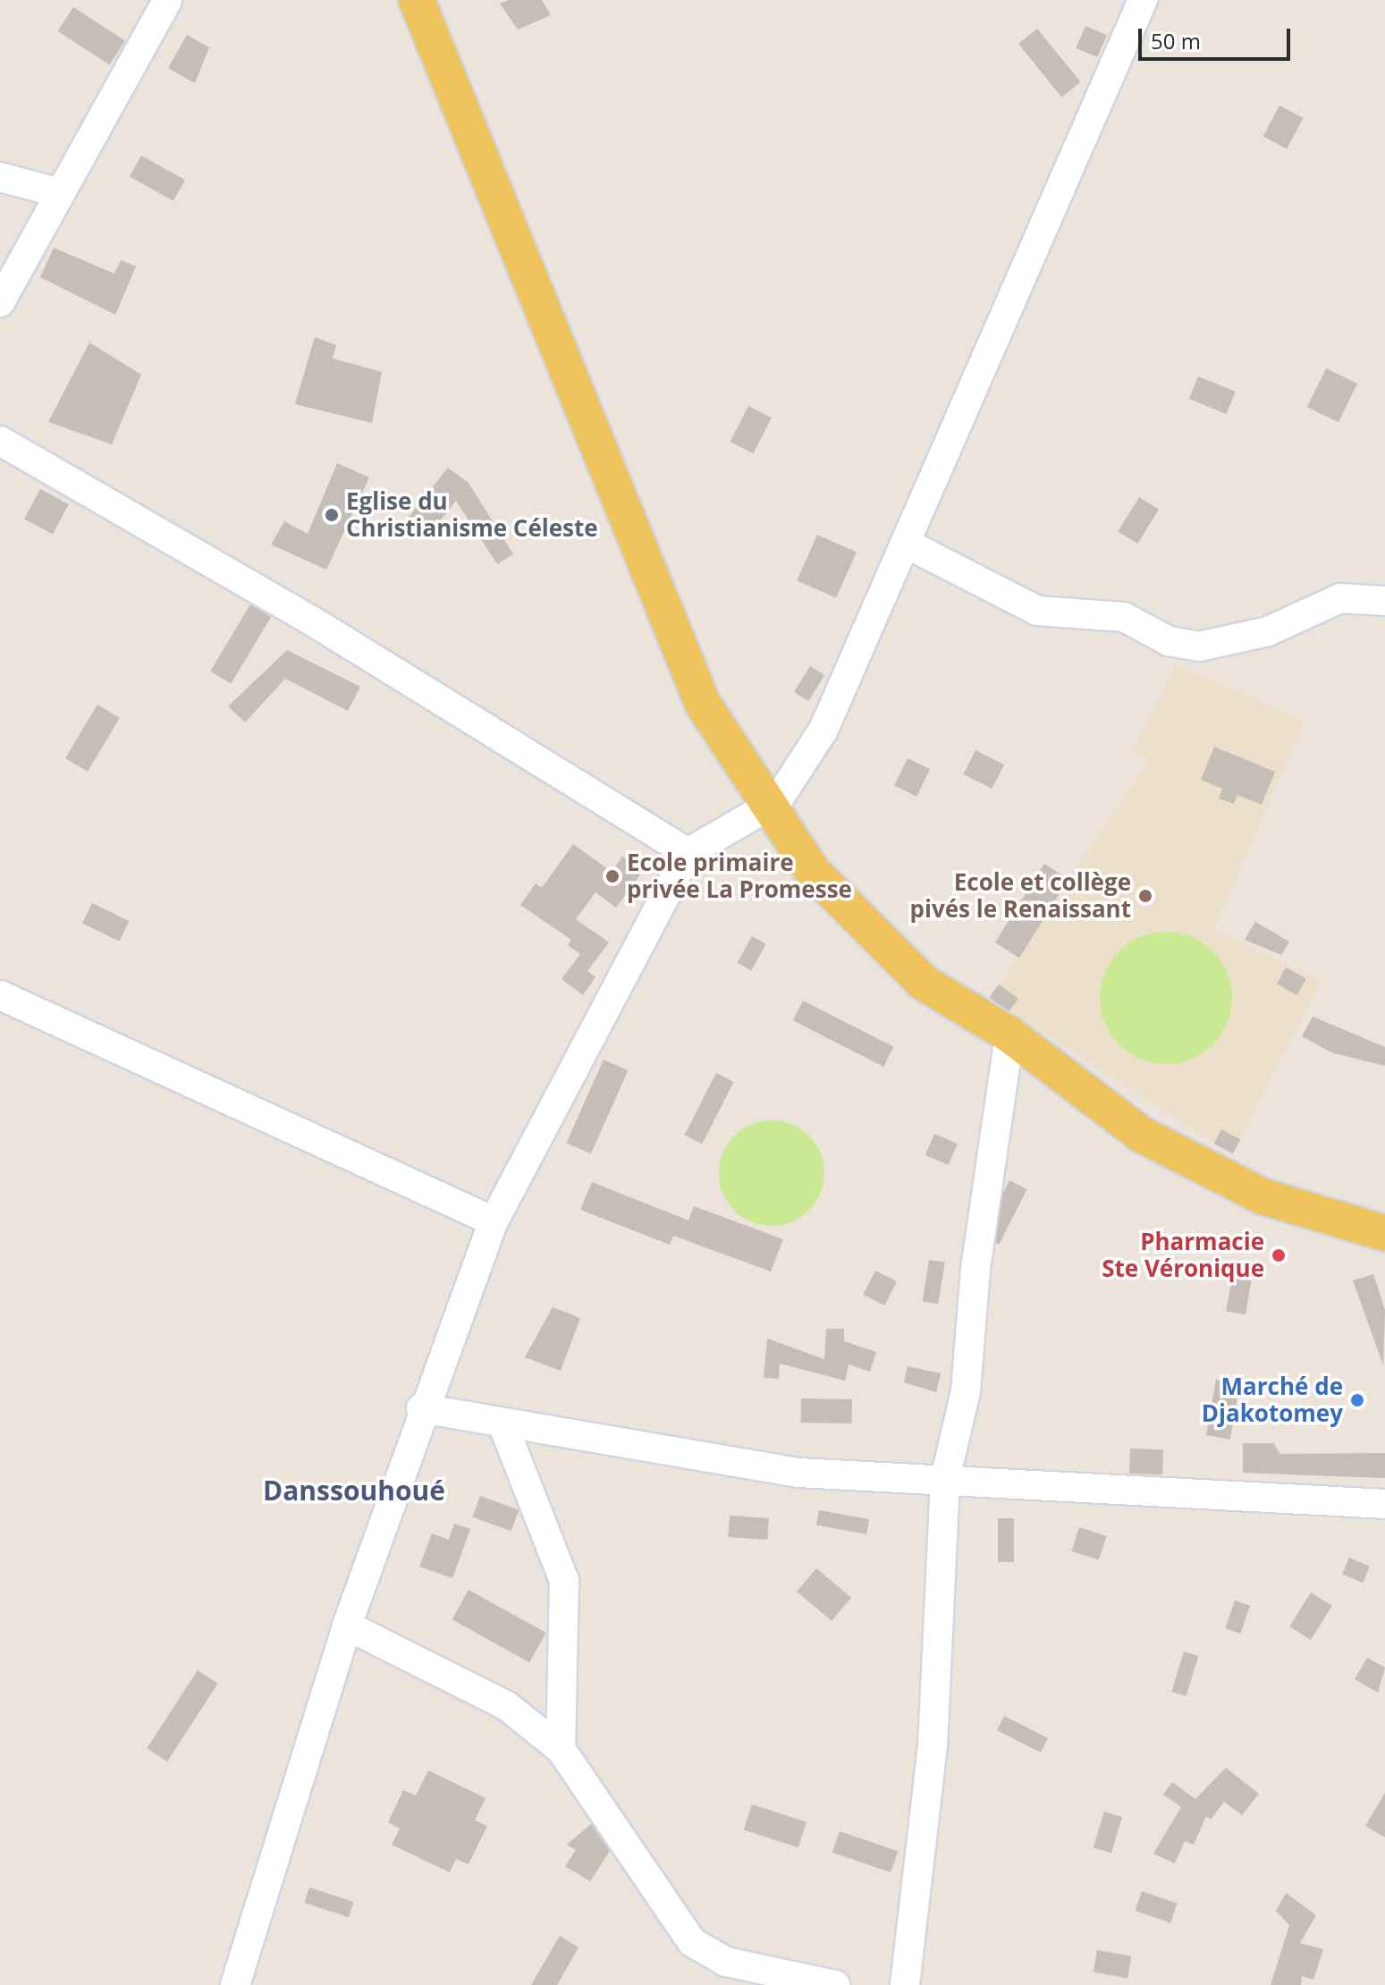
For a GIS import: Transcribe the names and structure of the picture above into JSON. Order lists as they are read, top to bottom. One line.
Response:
{"districts":["Danssouhoué"],"places":["Eglise du Christianisme Céleste","Ecole primaire privée La Promesse","Ecole et collège pivés le Renaissant","Pharmacie Ste Véronique","Marché de Djakotomey"],"scale_bar":"50 m"}
